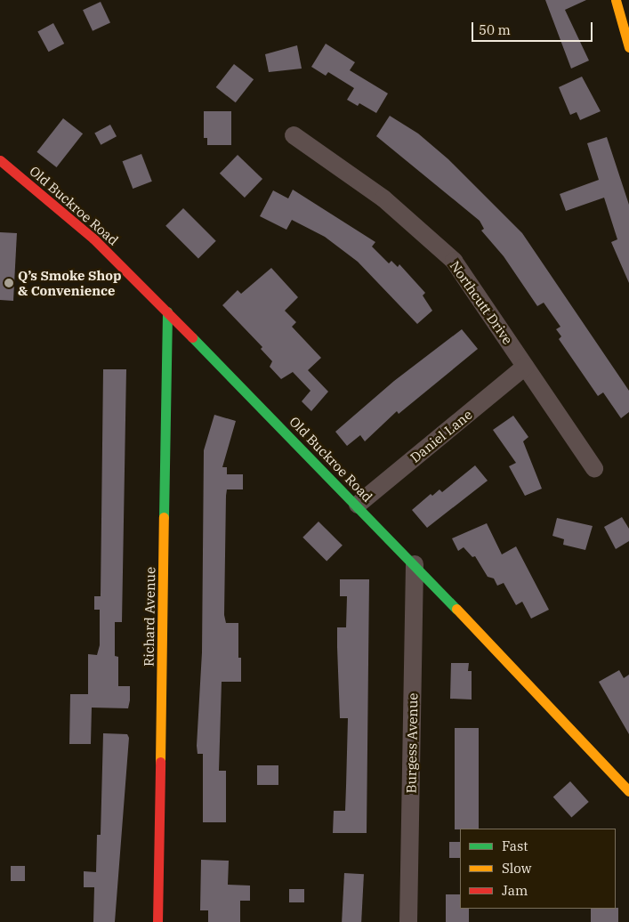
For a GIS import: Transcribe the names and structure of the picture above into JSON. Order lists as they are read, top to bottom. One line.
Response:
{"streets":{"main road":["Old Buckroe Road","Richard Avenue"],"street":["Northcutt Drive","Daniel Lane","Burgess Avenue"]},"crossings":[["Old Buckroe Road","Daniel Lane"],["Old Buckroe Road","Richard Avenue"],["Old Buckroe Road","Burgess Avenue"],["Northcutt Drive","Daniel Lane"]],"places":["Q’s Smoke Shop & Convenience"],"legend":["Fast","Slow","Jam"],"scale_bar":"50 m"}
